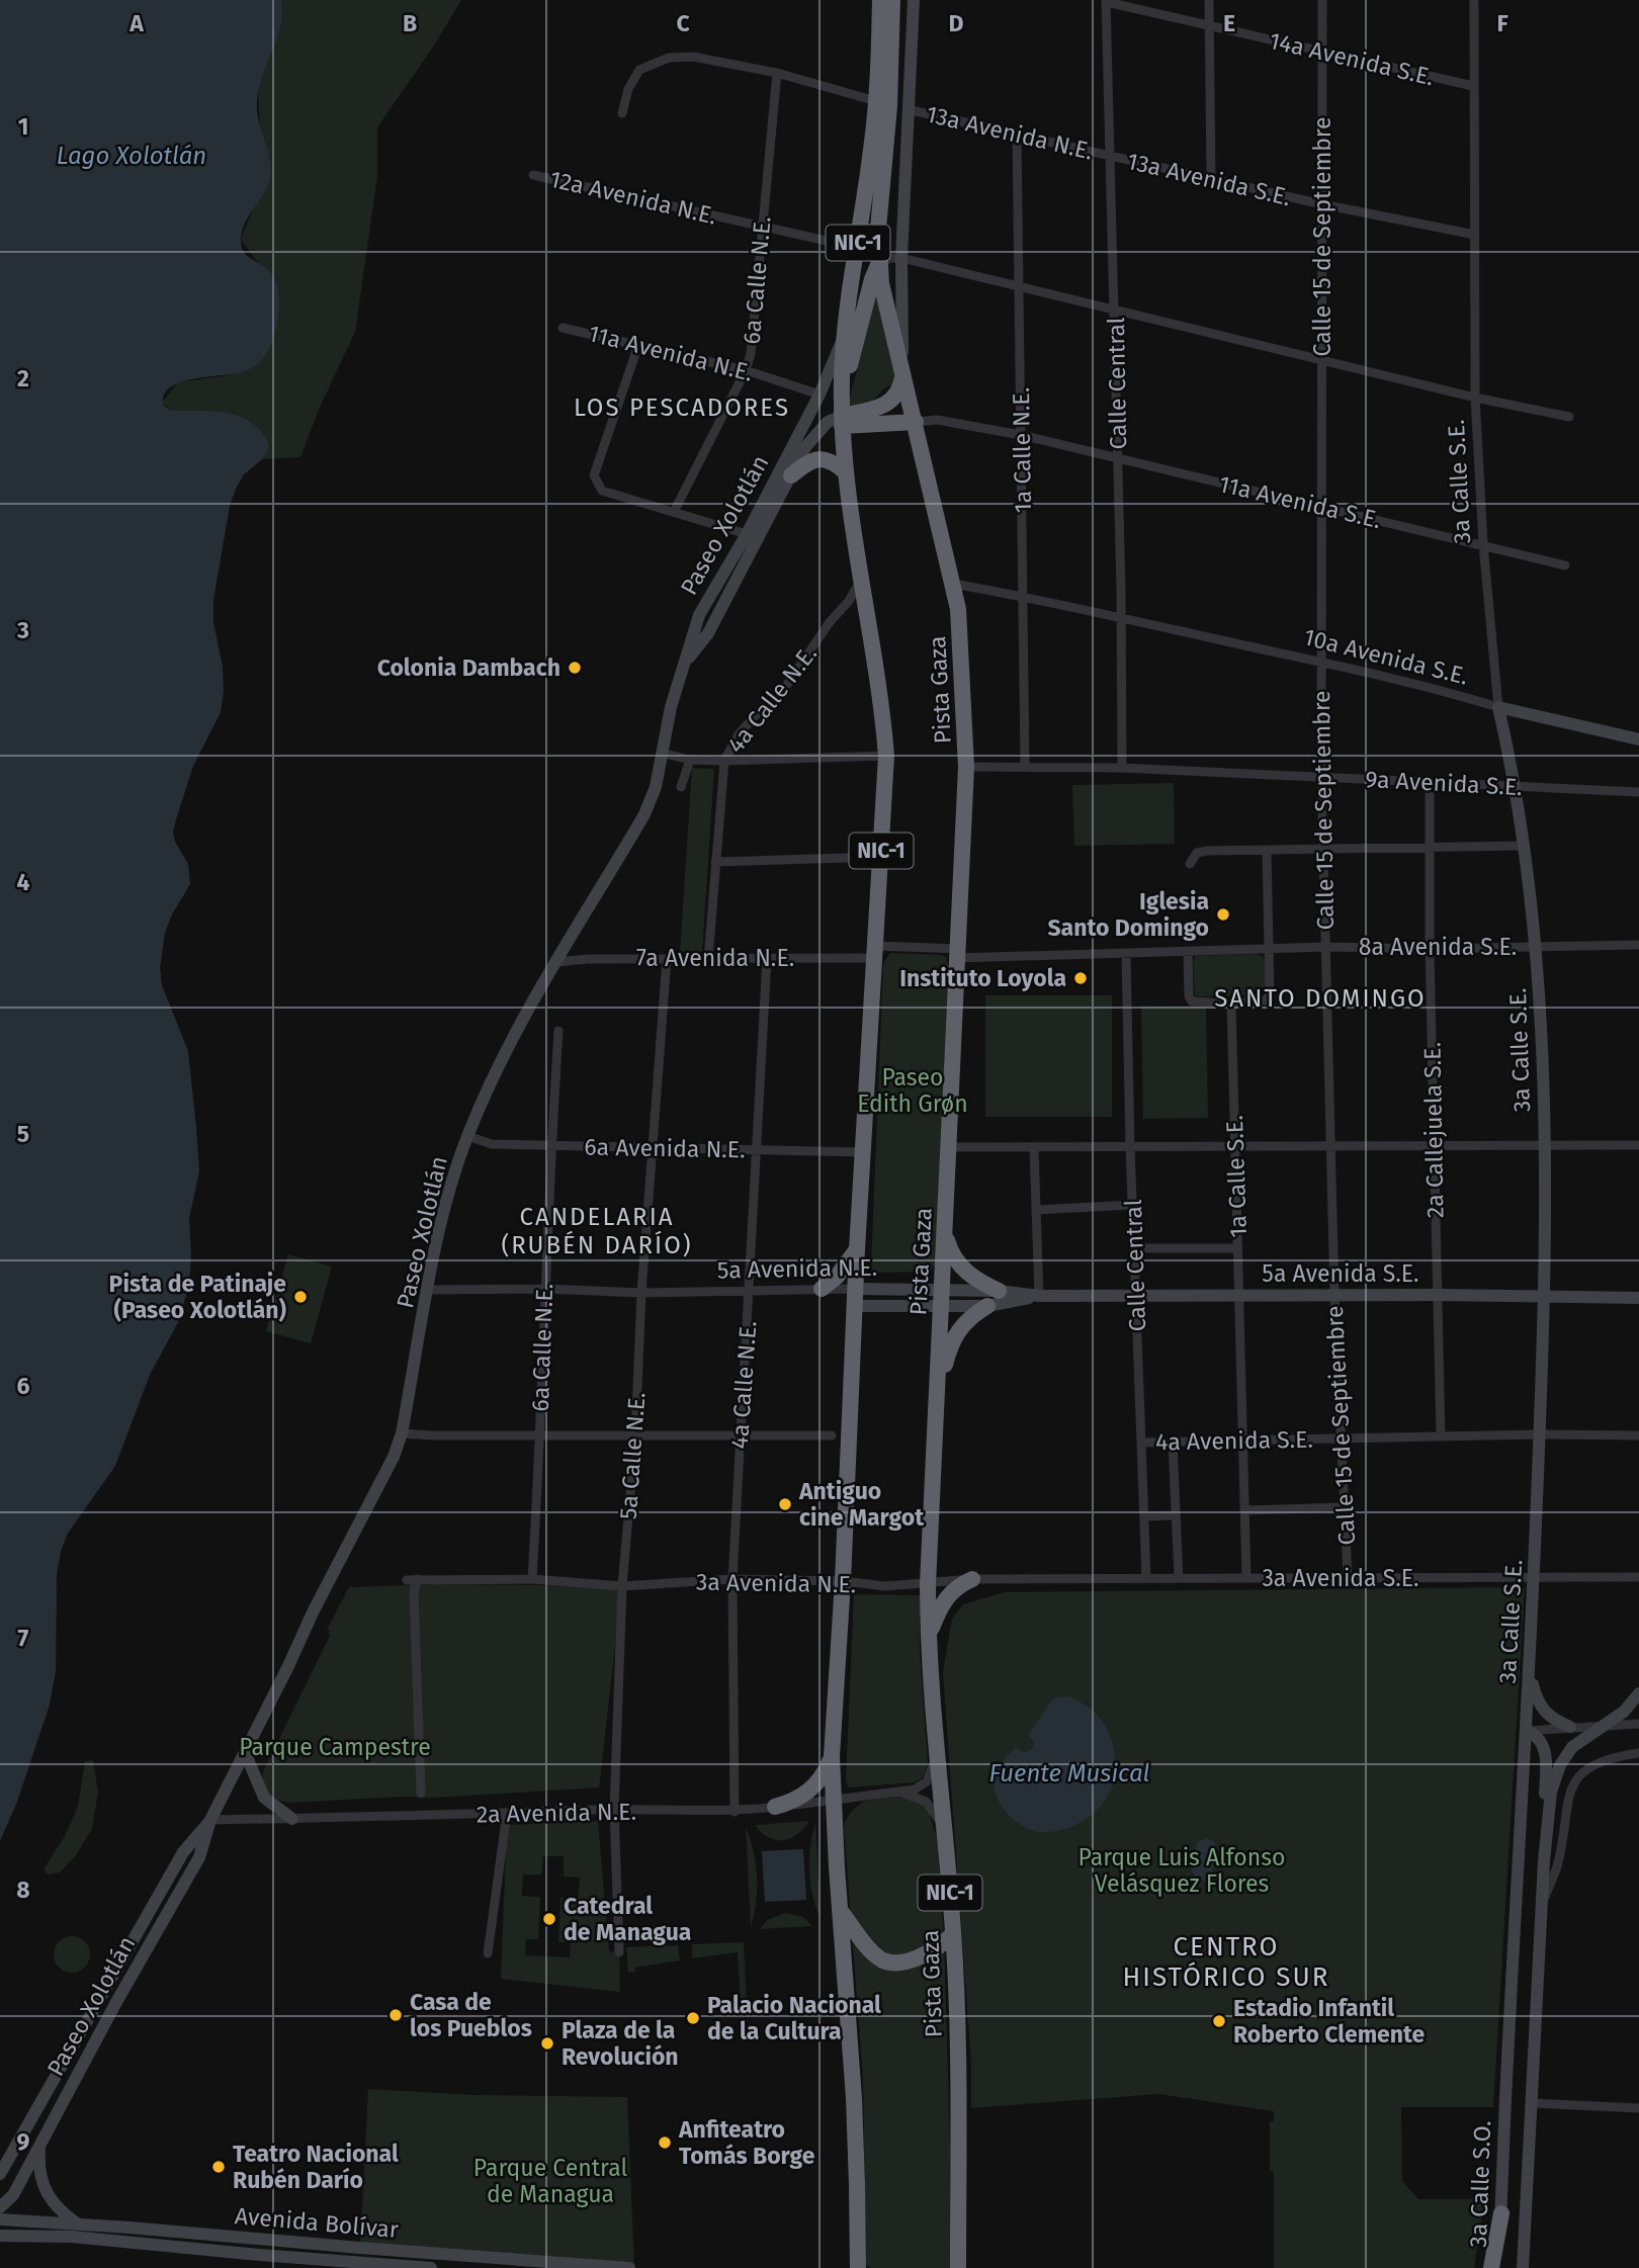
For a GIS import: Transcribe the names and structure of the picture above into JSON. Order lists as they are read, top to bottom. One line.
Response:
{"streets":{"highway":["NIC-1","Pista Gaza"],"street":["14a Avenida S.E.","13a Avenida N.E.","13a Avenida S.E.","12a Avenida N.E.","Calle 15 de Septiembre","6a Calle N.E.","11a Avenida N.E.","Calle Central","1a Calle N.E.","3a Calle S.E.","11a Avenida S.E.","Paseo Xolotlán","10a Avenida S.E.","4a Calle N.E.","9a Avenida S.E.","8a Avenida S.E.","7a Avenida N.E.","2a Callejuela S.E.","6a Avenida N.E.","1a Calle S.E.","5a Avenida N.E.","5a Avenida S.E.","4a Avenida S.E.","5a Calle N.E.","3a Avenida S.E.","3a Avenida N.E.","2a Avenida N.E.","3a Calle S.O.","Avenida Bolívar"]},"crossings":[["14a Avenida S.E.","Calle 15 de Septiembre"],["14a Avenida S.E.","Calle Central"],["14a Avenida S.E.","3a Calle S.E."],["13a Avenida N.E.","13a Avenida S.E."],["13a Avenida N.E.","Calle Central"],["13a Avenida N.E.","1a Calle N.E."],["13a Avenida S.E.","Calle 15 de Septiembre"],["13a Avenida S.E.","Calle Central"],["13a Avenida S.E.","3a Calle S.E."],["12a Avenida N.E.","NIC-1"],["12a Avenida N.E.","6a Calle N.E."],["Calle 15 de Septiembre","11a Avenida S.E."],["Calle 15 de Septiembre","10a Avenida S.E."],["Calle 15 de Septiembre","9a Avenida S.E."],["Calle 15 de Septiembre","8a Avenida S.E."],["Calle 15 de Septiembre","5a Avenida S.E."],["Calle 15 de Septiembre","4a Avenida S.E."],["Calle 15 de Septiembre","3a Avenida S.E."],["NIC-1","Paseo Xolotlán"],["NIC-1","Pista Gaza"],["NIC-1","4a Calle N.E."],["NIC-1","7a Avenida N.E."],["NIC-1","6a Avenida N.E."],["NIC-1","5a Avenida N.E."],["NIC-1","3a Avenida N.E."],["NIC-1","2a Avenida N.E."],["6a Calle N.E.","11a Avenida N.E."],["6a Calle N.E.","6a Avenida N.E."],["6a Calle N.E.","5a Avenida N.E."],["6a Calle N.E.","3a Avenida N.E."],["11a Avenida N.E.","Paseo Xolotlán"],["Calle Central","11a Avenida S.E."],["Calle Central","10a Avenida S.E."],["Calle Central","9a Avenida S.E."],["Calle Central","8a Avenida S.E."],["Calle Central","5a Avenida N.E."],["Calle Central","5a Avenida S.E."],["Calle Central","4a Avenida S.E."],["Calle Central","3a Avenida S.E."],["Calle Central","3a Avenida N.E."],["1a Calle N.E.","10a Avenida S.E."],["1a Calle N.E.","9a Avenida S.E."],["3a Calle S.E.","11a Avenida S.E."],["3a Calle S.E.","10a Avenida S.E."],["3a Calle S.E.","9a Avenida S.E."],["3a Calle S.E.","8a Avenida S.E."],["3a Calle S.E.","5a Avenida S.E."],["3a Calle S.E.","4a Avenida S.E."],["3a Calle S.E.","3a Avenida S.E."],["3a Calle S.E.","3a Calle S.O."],["Paseo Xolotlán","7a Avenida N.E."],["Paseo Xolotlán","6a Avenida N.E."],["Paseo Xolotlán","5a Avenida N.E."],["Paseo Xolotlán","2a Avenida N.E."],["10a Avenida S.E.","Pista Gaza"],["Pista Gaza","9a Avenida S.E."],["Pista Gaza","8a Avenida S.E."],["Pista Gaza","7a Avenida N.E."],["Pista Gaza","5a Avenida N.E."],["Pista Gaza","3a Avenida N.E."],["Pista Gaza","2a Avenida N.E."],["4a Calle N.E.","7a Avenida N.E."],["4a Calle N.E.","6a Avenida N.E."],["4a Calle N.E.","5a Avenida N.E."],["4a Calle N.E.","3a Avenida N.E."],["4a Calle N.E.","2a Avenida N.E."],["9a Avenida S.E.","2a Callejuela S.E."],["8a Avenida S.E.","7a Avenida N.E."],["8a Avenida S.E.","2a Callejuela S.E."],["7a Avenida N.E.","5a Calle N.E."],["2a Callejuela S.E.","5a Avenida S.E."],["2a Callejuela S.E.","4a Avenida S.E."],["6a Avenida N.E.","5a Calle N.E."],["1a Calle S.E.","5a Avenida S.E."],["1a Calle S.E.","4a Avenida S.E."],["1a Calle S.E.","3a Avenida S.E."],["5a Avenida N.E.","5a Avenida S.E."],["5a Avenida N.E.","5a Calle N.E."],["5a Calle N.E.","3a Avenida N.E."],["5a Calle N.E.","2a Avenida N.E."],["3a Avenida S.E.","3a Avenida N.E."]],"districts":["LOS PESCADORES","SANTO DOMINGO","CANDELARIA (RUBÉN DARÍO)","CENTRO HISTÓRICO SUR"],"water":["Lago Xolotlán","Fuente Musical"],"parks":["Paseo Edith Grøn","Parque Campestre","Parque Luis Alfonso Velásquez Flores","Parque Central de Managua"],"places":["Colonia Dambach","Iglesia Santo Domingo","Instituto Loyola","Pista de Patinaje (Paseo Xolotlán)","Antiguo cine Margot","Catedral de Managua","Casa de los Pueblos","Palacio Nacional de la Cultura","Estadio Infantil Roberto Clemente","Plaza de la Revolución","Anfiteatro Tomás Borge","Teatro Nacional Rubén Darío"],"grid":{"columns":["A","B","C","D","E","F"],"rows":["1","2","3","4","5","6","7","8","9"]}}
